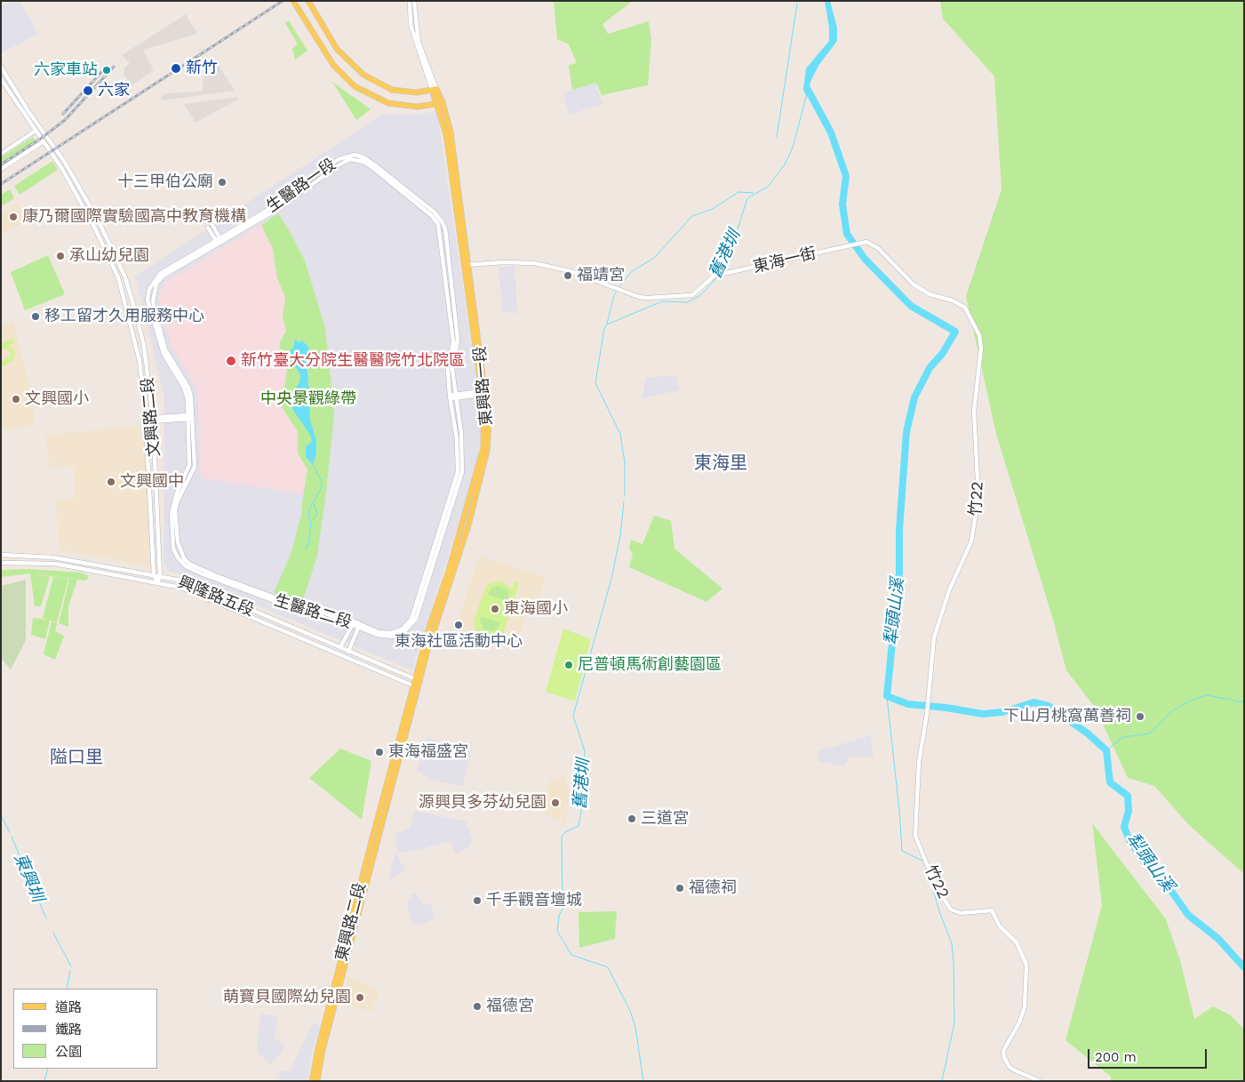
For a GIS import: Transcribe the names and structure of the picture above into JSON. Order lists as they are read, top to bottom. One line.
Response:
{"streets":{"main road":["東興路一段","東興路二段"],"street":["生醫路一段","東海一街","文興路二段","竹22","興隆路五段","生醫路二段"]},"crossings":[["生醫路一段","生醫路二段"],["東海一街","東興路一段"],["東海一街","竹22"],["東興路一段","興隆路五段"],["東興路一段","東興路二段"],["文興路二段","興隆路五段"]],"districts":["東海里","隘口里"],"water":["舊港圳","犁頭山溪","東興圳"],"parks":["中央景觀綠帶"],"places":["新竹","六家車站","六家","十三甲伯公廟","康乃爾國際實驗國高中教育機構","承山幼兒園","福靖宮","移工留才久用服務中心","新竹臺大分院生醫醫院竹北院區","文興國小","文興國中","東海國小","東海社區活動中心","尼普頓馬術創藝園區","下山月桃窩萬善祠","東海福盛宮","源興貝多芬幼兒園","三道宮","福德祠","千手觀音壇城","萌寶貝國際幼兒園","福德宮"],"legend":["道路","鐵路","公園"],"scale_bar":"200 m"}
